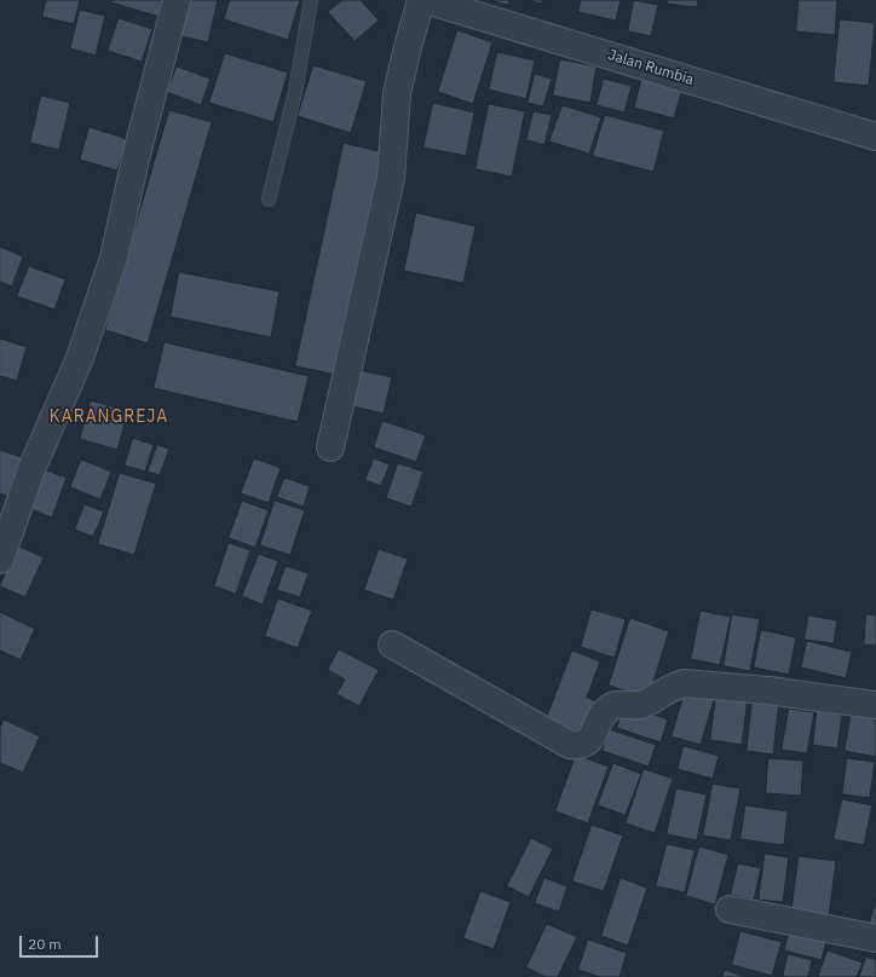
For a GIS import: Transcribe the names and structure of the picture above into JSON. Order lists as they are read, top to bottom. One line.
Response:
{"streets":{"street":["Jalan Rumbia"]},"districts":["KARANGREJA"],"scale_bar":"20 m"}
